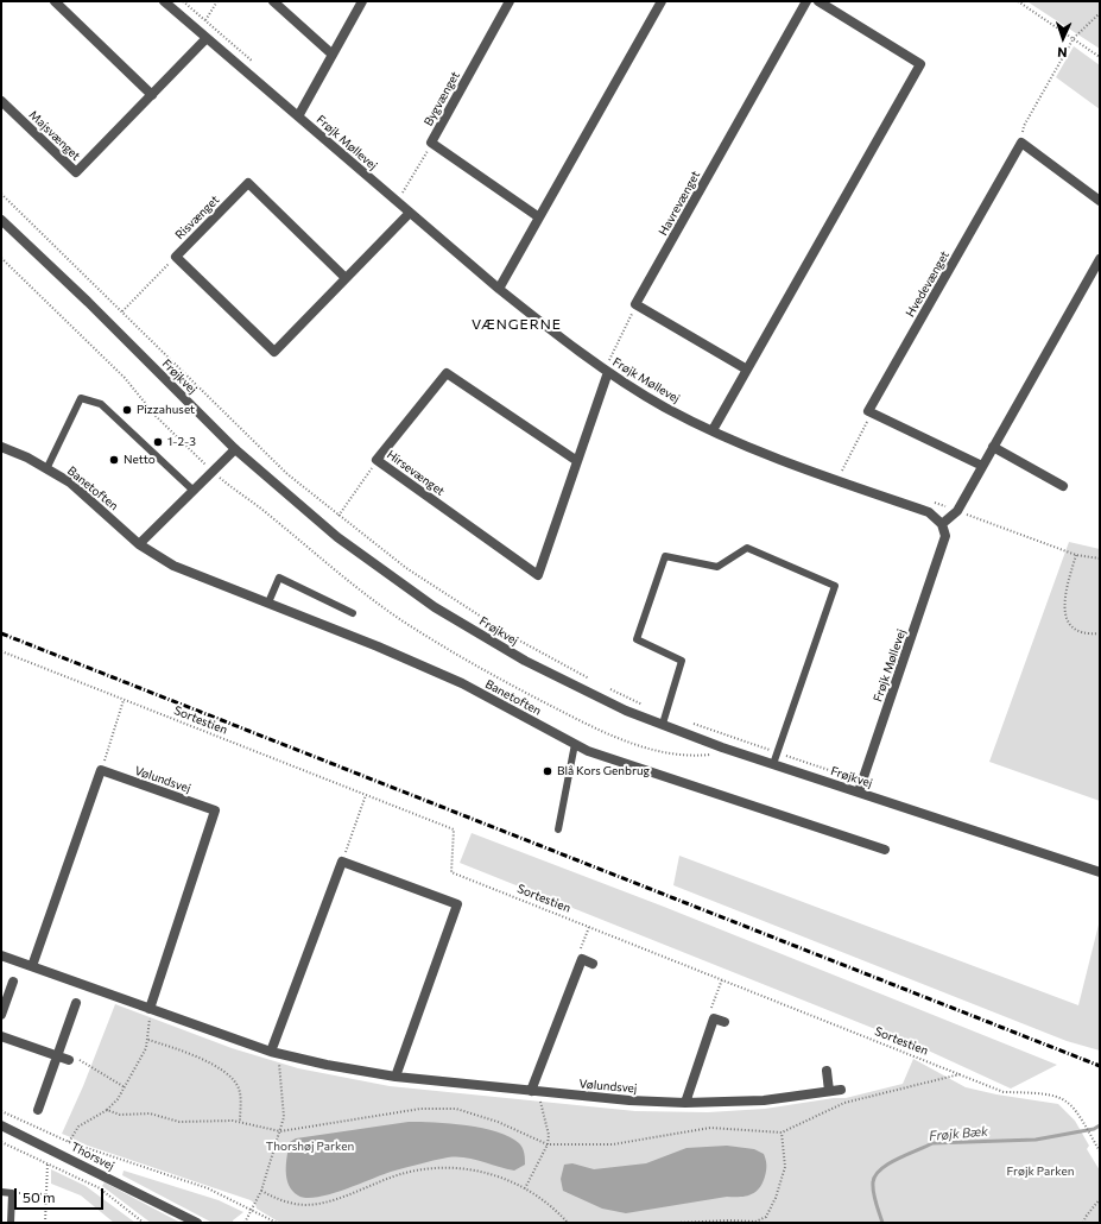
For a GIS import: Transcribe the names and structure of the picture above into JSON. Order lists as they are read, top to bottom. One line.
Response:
{"streets":{"street":["Bygvænget","Majsvænget","Frøjk Møllevej","Havrevænget","Risvænget","Hvedevænget","Frøjkvej","Hirsevænget","Banetoften","Vølundsvej","Thorsvej"],"path":["Sortestien"]},"crossings":[["Majsvænget","Frøjk Møllevej"],["Frøjk Møllevej","Risvænget"],["Frøjk Møllevej","Frøjkvej"],["Frøjk Møllevej","Hirsevænget"]],"districts":["VÆNGERNE"],"water":["Frøjk Bæk"],"parks":["Thorshøj Parken","Frøjk Parken"],"places":["Pizzahuset","1-2-3","Netto","Blå Kors Genbrug"],"scale_bar":"50 m","north":"bottom"}
